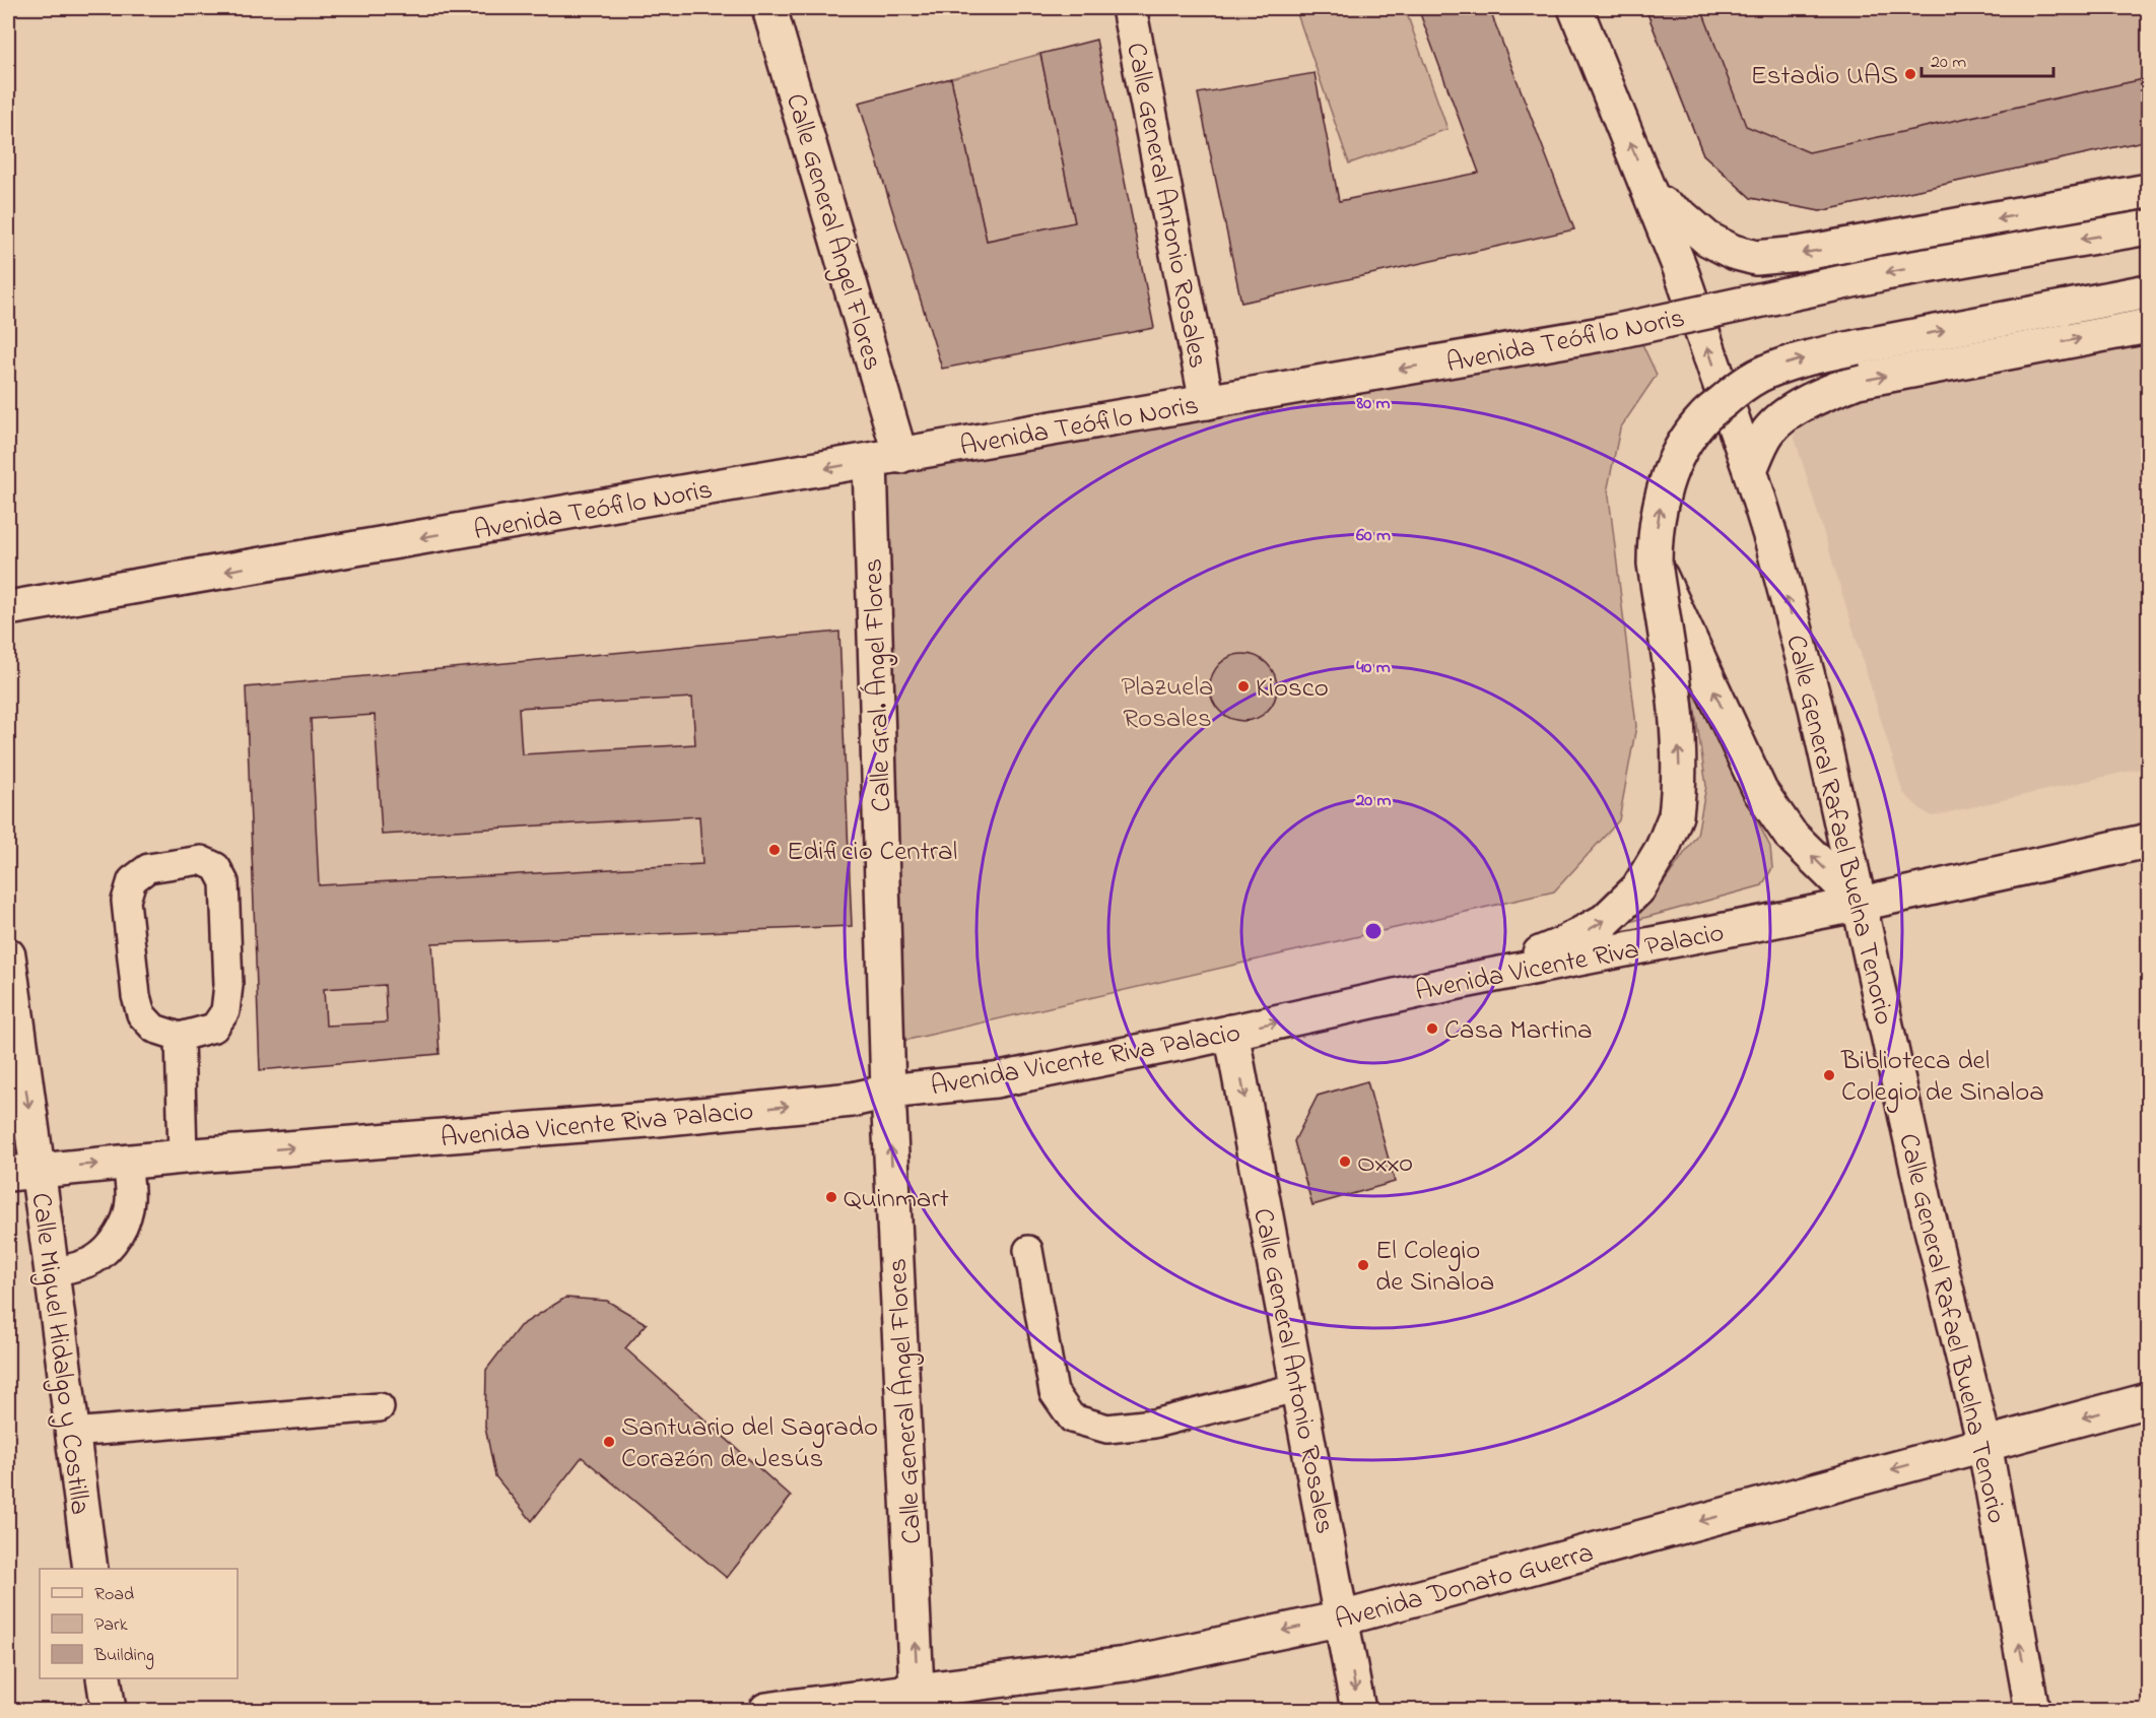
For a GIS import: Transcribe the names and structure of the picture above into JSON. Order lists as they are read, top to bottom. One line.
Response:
{"streets":{"street":["Calle General Antonio Rosales","Calle General Ángel Flores","Avenida Teófilo Noris","Calle Gral. Ángel Flores","Calle General Rafael Buelna Tenorio","Avenida Vicente Riva Palacio","Calle Miguel Hidalgo y Costilla","Avenida Donato Guerra"]},"crossings":[["Calle General Antonio Rosales","Avenida Teófilo Noris"],["Calle General Antonio Rosales","Avenida Vicente Riva Palacio"],["Calle General Antonio Rosales","Avenida Donato Guerra"],["Calle General Ángel Flores","Avenida Teófilo Noris"],["Calle General Ángel Flores","Calle Gral. Ángel Flores"],["Calle General Ángel Flores","Avenida Vicente Riva Palacio"],["Calle General Ángel Flores","Avenida Donato Guerra"],["Avenida Teófilo Noris","Calle Gral. Ángel Flores"],["Calle Gral. Ángel Flores","Avenida Vicente Riva Palacio"],["Calle General Rafael Buelna Tenorio","Avenida Vicente Riva Palacio"],["Calle General Rafael Buelna Tenorio","Avenida Donato Guerra"],["Avenida Vicente Riva Palacio","Calle Miguel Hidalgo y Costilla"]],"one_way":["Calle General Antonio Rosales","Calle General Ángel Flores","Avenida Vicente Riva Palacio","Avenida Donato Guerra"],"parks":["Plazuela Rosales"],"places":["Estadio UAS","Kiosco","Edificio Central","Casa Martina","Biblioteca del Colegio de Sinaloa","Oxxo","Quinmart","El Colegio de Sinaloa","Santuario del Sagrado Corazón de Jesús"],"legend":["Road","Park","Building"],"scale_bar":"20 m","rings":["80 m","60 m","40 m","20 m"]}
